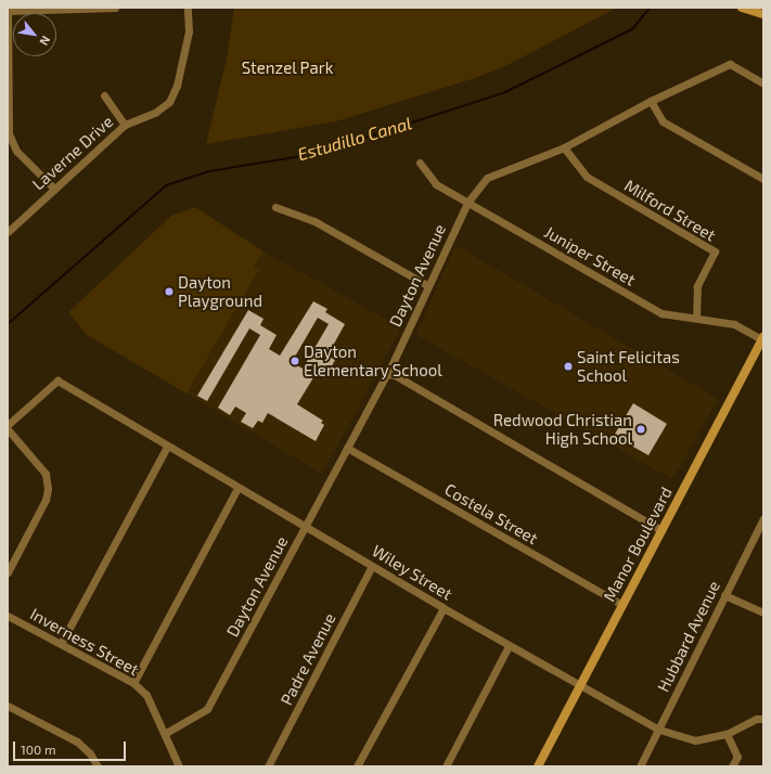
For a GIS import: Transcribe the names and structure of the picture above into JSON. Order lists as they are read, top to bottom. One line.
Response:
{"streets":{"street":["Laverne Drive","Milford Street","Juniper Street","Dayton Avenue","Costela Street","Manor Boulevard","Wiley Street","Hubbard Avenue","Inverness Street","Padre Avenue"]},"crossings":[["Milford Street","Juniper Street"],["Milford Street","Dayton Avenue"],["Juniper Street","Dayton Avenue"],["Juniper Street","Manor Boulevard"],["Dayton Avenue","Costela Street"],["Dayton Avenue","Wiley Street"],["Dayton Avenue","Inverness Street"],["Costela Street","Manor Boulevard"],["Manor Boulevard","Wiley Street"],["Wiley Street","Hubbard Avenue"],["Wiley Street","Padre Avenue"]],"water":["Estudillo Canal"],"parks":["Stenzel Park"],"places":["Dayton Playground","Dayton Elementary School","Saint Felicitas School","Redwood Christian High School"],"scale_bar":"100 m","north":"bottom right"}
